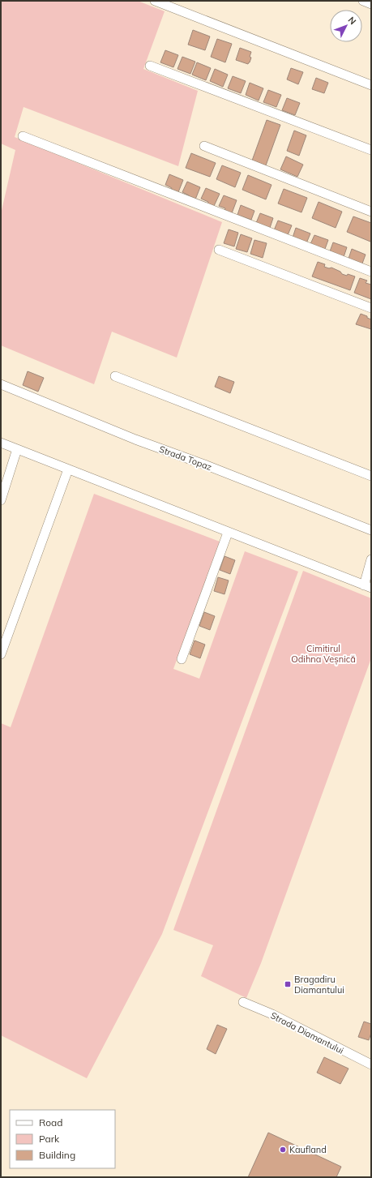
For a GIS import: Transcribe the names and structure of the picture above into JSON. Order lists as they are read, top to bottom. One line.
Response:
{"streets":{"street":["Strada Topaz","Strada Diamantului"]},"parks":["Cimitirul Odihna Veșnică"],"places":{"transit":["Bragadiru Diamantului"],"other":["Kaufland"]},"legend":["Road","Park","Building"],"north":"top right"}
